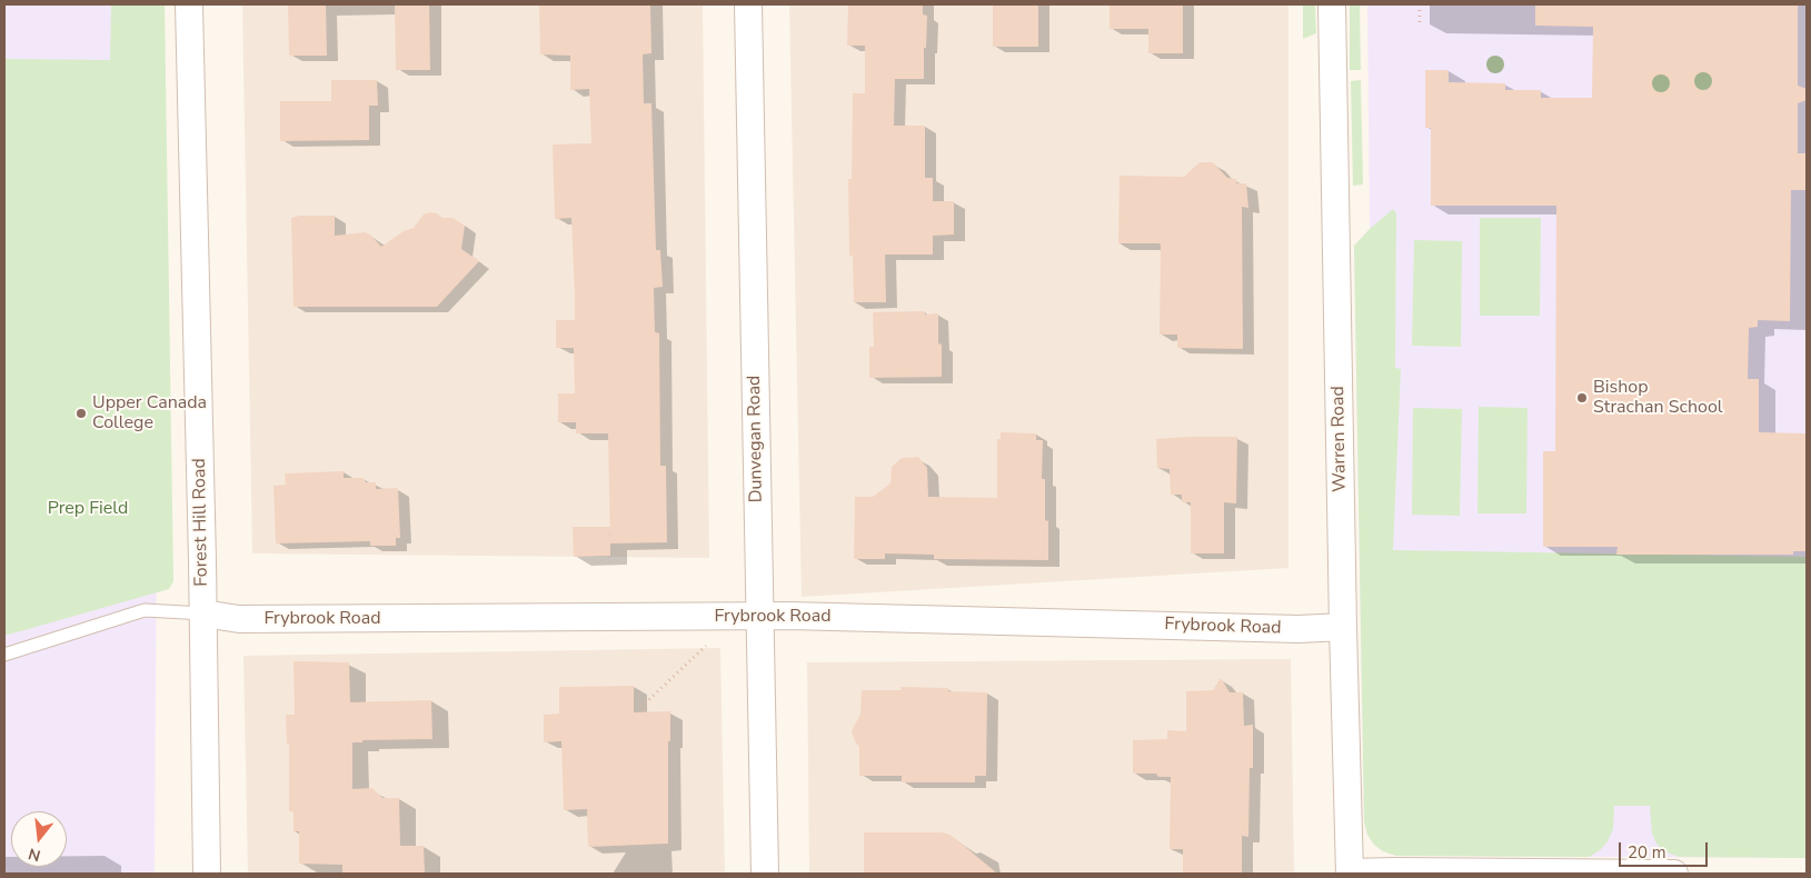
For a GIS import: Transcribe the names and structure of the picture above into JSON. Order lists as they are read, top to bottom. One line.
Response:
{"streets":{"street":["Dunvegan Road","Warren Road","Forest Hill Road","Frybrook Road"]},"crossings":[["Dunvegan Road","Frybrook Road"],["Warren Road","Frybrook Road"],["Forest Hill Road","Frybrook Road"]],"parks":["Prep Field"],"places":["Bishop Strachan School","Upper Canada College"],"scale_bar":"20 m","north":"bottom"}
